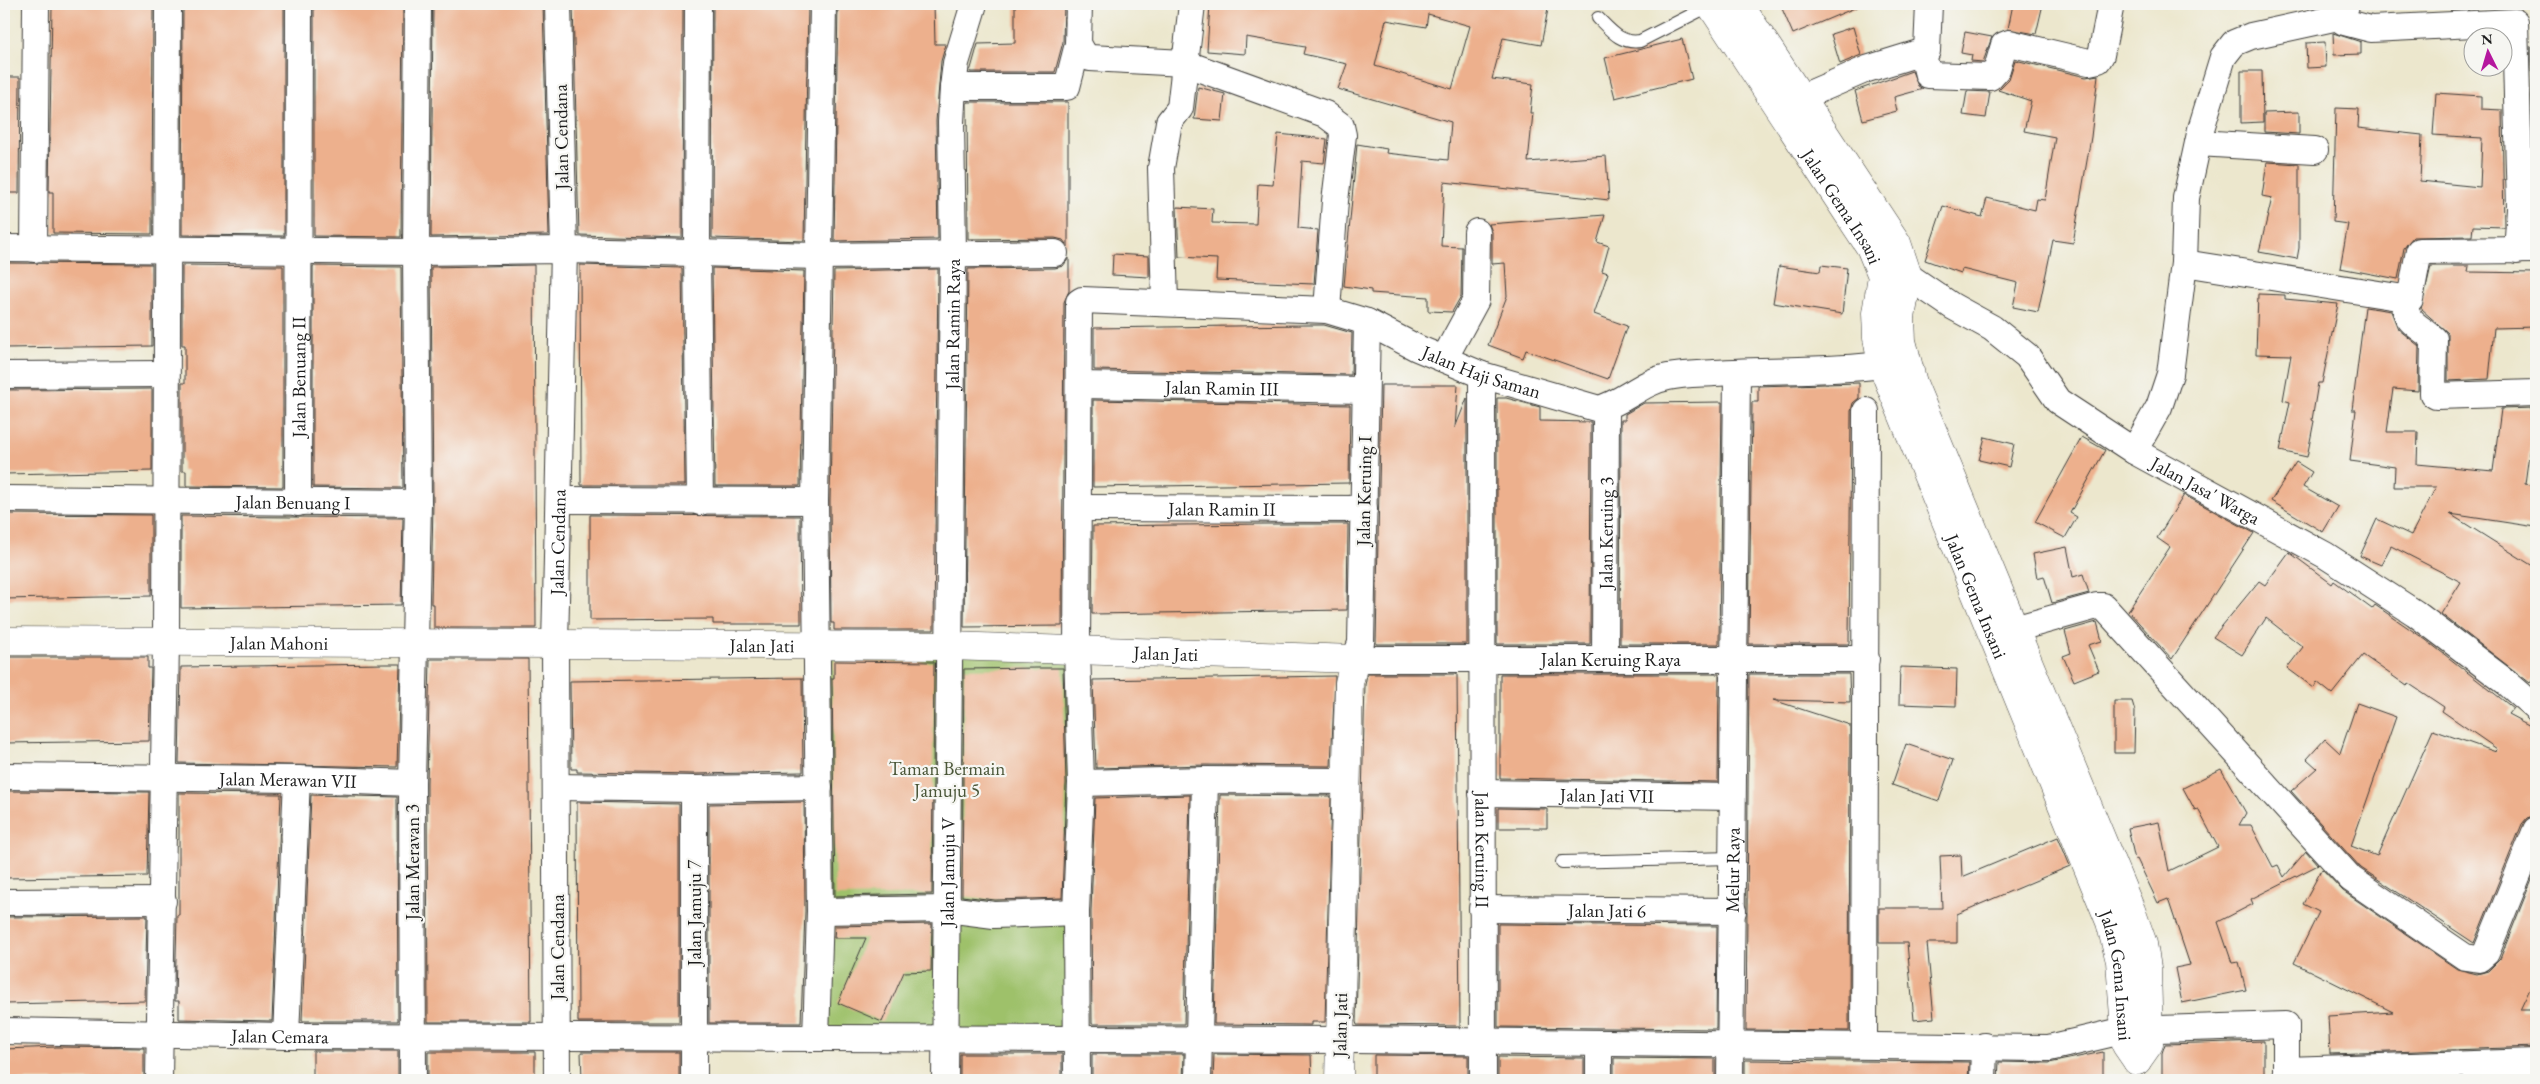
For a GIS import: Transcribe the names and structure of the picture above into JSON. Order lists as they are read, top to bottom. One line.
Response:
{"streets":{"street":["Jalan Cendana","Jalan Gema Insani","Jalan Ramin Raya","Jalan Haji Saman","Jalan Benuang II","Jalan Ramin III","Jalan Jasa' Warga","Jalan Keruing I","Jalan Benuang I","Jalan Ramin II","Jalan Keruing 3","Jalan Mahoni","Jalan Jati","Jalan Keruing Raya","Jalan Merawan VII","Jalan Jati VII","Jalan Keruing II","Jalan Meravan 3","Melur Raya","Jalan Jamuju V","Jalan Jati 6","Jalan Jamuju 7","Jalan Cemara"]},"crossings":[["Jalan Cendana","Jalan Mahoni"],["Jalan Cendana","Jalan Jati"],["Jalan Cendana","Jalan Cemara"],["Jalan Gema Insani","Jalan Jasa' Warga"],["Jalan Gema Insani","Jalan Cemara"],["Jalan Ramin Raya","Jalan Jati"],["Jalan Ramin Raya","Jalan Jamuju V"],["Jalan Haji Saman","Jalan Ramin III"],["Jalan Haji Saman","Jalan Keruing I"],["Jalan Haji Saman","Jalan Keruing 3"],["Jalan Haji Saman","Jalan Keruing II"],["Jalan Benuang II","Jalan Benuang I"],["Jalan Ramin III","Jalan Keruing I"],["Jalan Keruing I","Jalan Ramin II"],["Jalan Keruing I","Jalan Jati"],["Jalan Keruing I","Jalan Keruing Raya"],["Jalan Benuang I","Jalan Meravan 3"],["Jalan Keruing 3","Jalan Keruing Raya"],["Jalan Mahoni","Jalan Jati"],["Jalan Mahoni","Jalan Meravan 3"],["Jalan Jati","Jalan Keruing Raya"],["Jalan Jati","Jalan Jamuju V"],["Jalan Jati","Jalan Cemara"],["Jalan Keruing Raya","Jalan Keruing II"],["Jalan Keruing Raya","Melur Raya"],["Jalan Merawan VII","Jalan Meravan 3"],["Jalan Jati VII","Jalan Keruing II"],["Jalan Jati VII","Melur Raya"],["Jalan Keruing II","Jalan Jati 6"],["Jalan Keruing II","Jalan Cemara"],["Jalan Meravan 3","Jalan Cemara"],["Melur Raya","Jalan Jati 6"],["Melur Raya","Jalan Cemara"],["Jalan Jamuju V","Jalan Cemara"],["Jalan Jamuju 7","Jalan Cemara"]],"parks":["Taman Bermain Jamuju 5"],"north":"top"}
